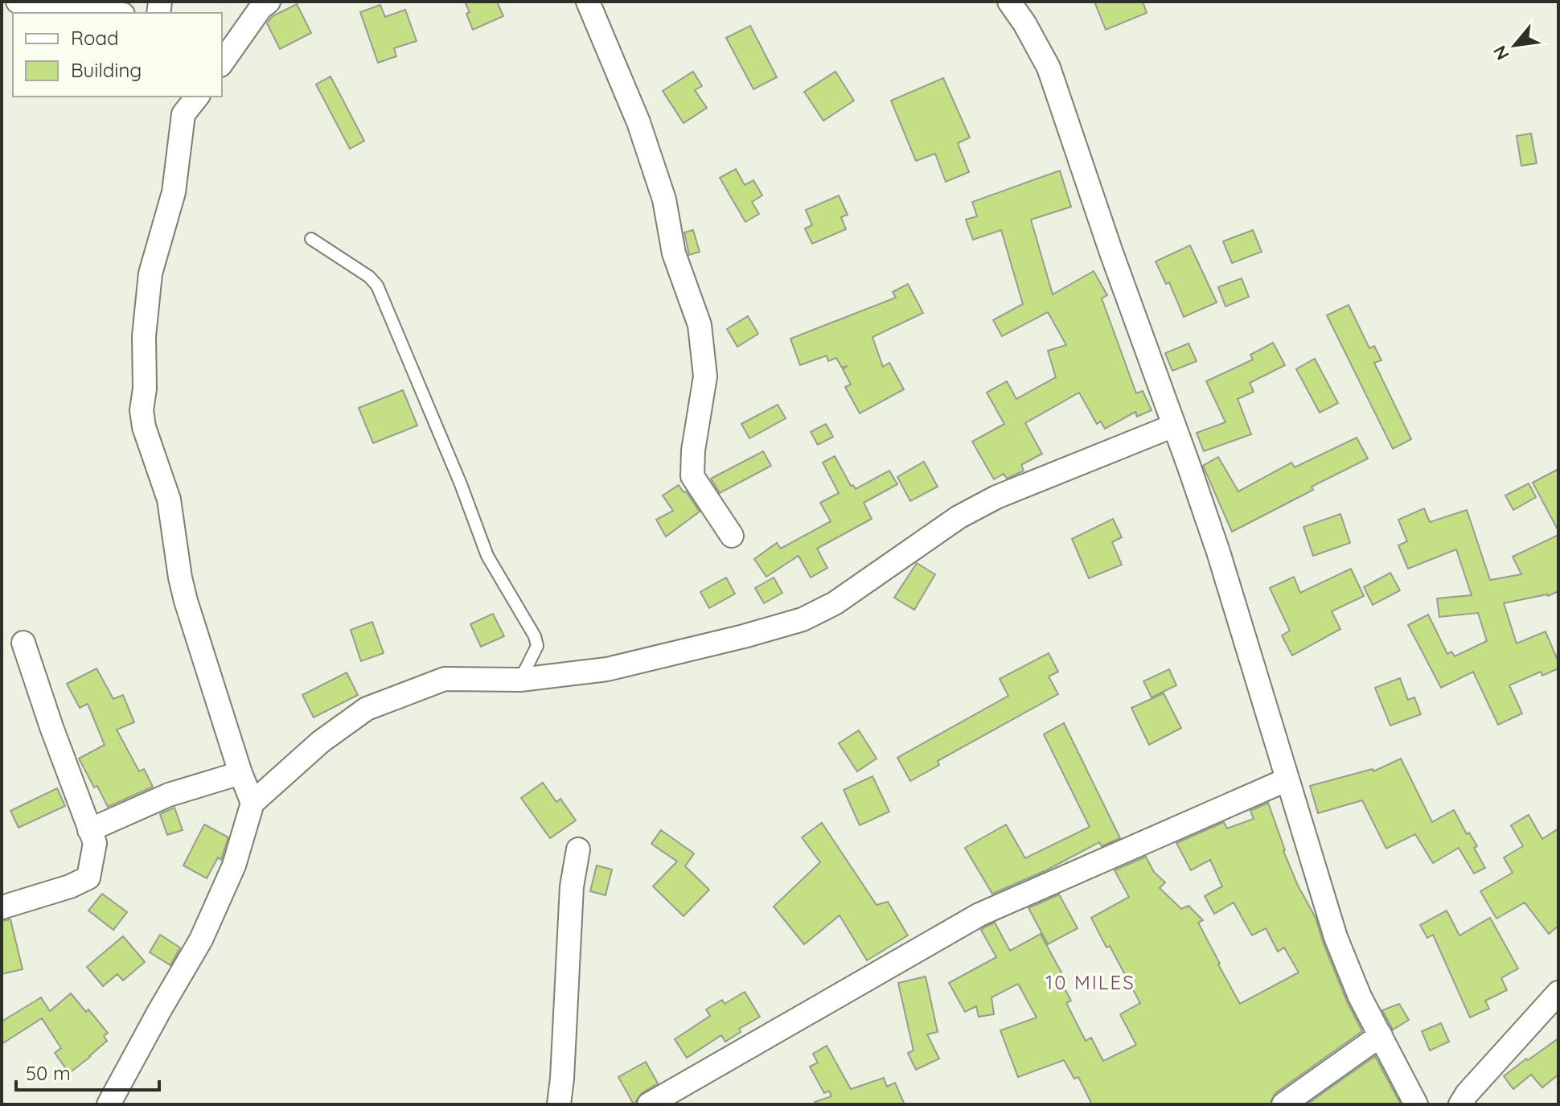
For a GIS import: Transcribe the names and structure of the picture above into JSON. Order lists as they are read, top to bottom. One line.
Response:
{"districts":["10 MILES"],"legend":["Road","Building"],"scale_bar":"50 m","north":"bottom left"}
